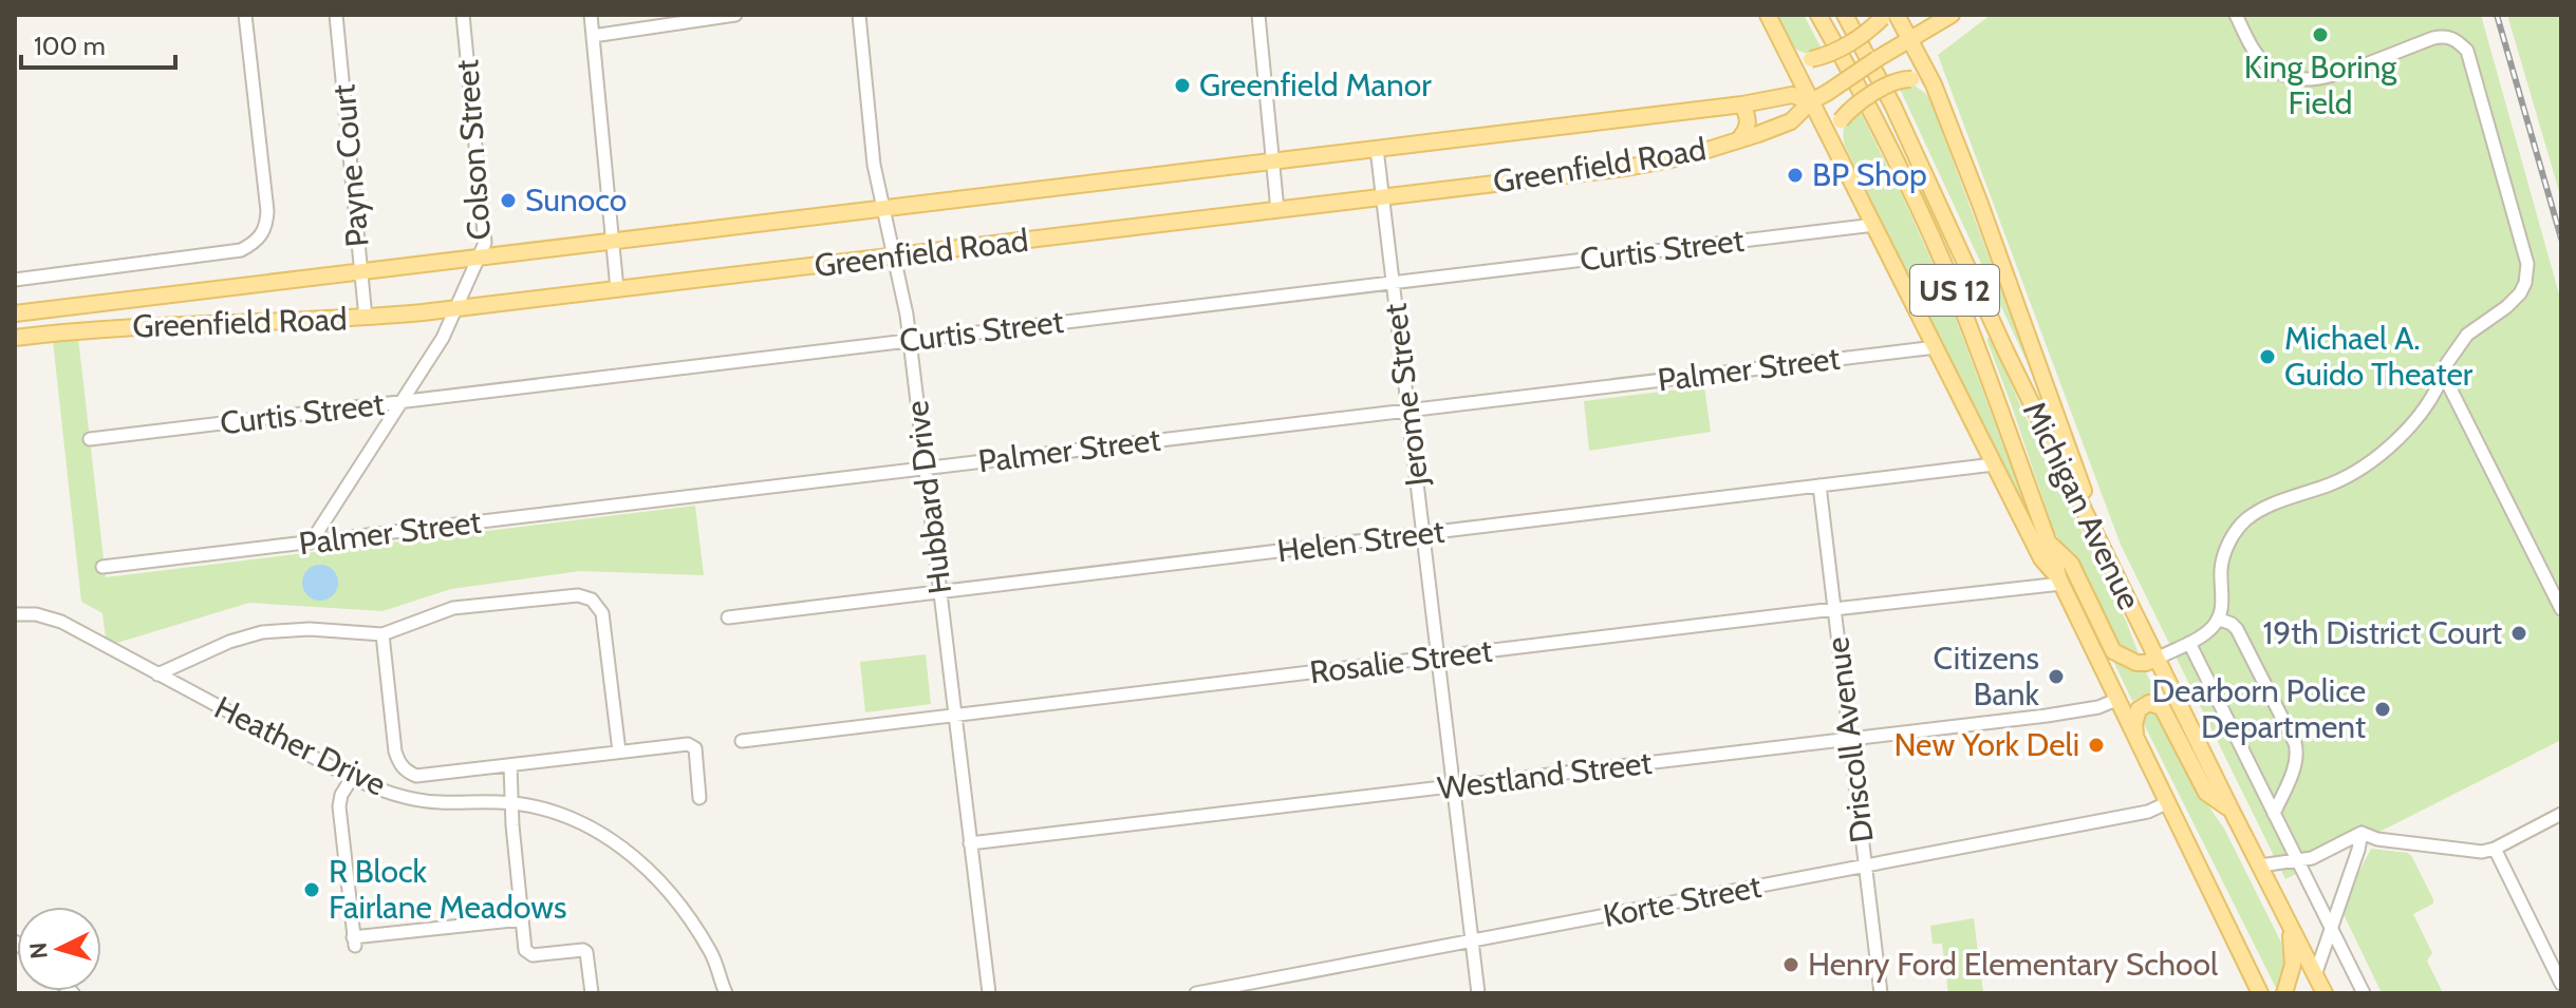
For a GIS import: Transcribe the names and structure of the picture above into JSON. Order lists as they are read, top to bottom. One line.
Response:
{"streets":{"main road":["Greenfield Road","US 12","Michigan Avenue"],"street":["Colson Street","Payne Court","Curtis Street","Palmer Street","Jerome Street","Hubbard Drive","Helen Street","Rosalie Street","Driscoll Avenue","Heather Drive","Westland Street","Korte Street"]},"crossings":[["Colson Street","Greenfield Road"],["Colson Street","Curtis Street"],["Colson Street","Palmer Street"],["Payne Court","Greenfield Road"],["Greenfield Road","Jerome Street"],["Greenfield Road","Hubbard Drive"],["Curtis Street","Jerome Street"],["Curtis Street","Hubbard Drive"],["Palmer Street","Jerome Street"],["Palmer Street","Hubbard Drive"],["Jerome Street","Helen Street"],["Jerome Street","Rosalie Street"],["Jerome Street","Westland Street"],["Jerome Street","Korte Street"],["Hubbard Drive","Helen Street"],["Hubbard Drive","Rosalie Street"],["Hubbard Drive","Westland Street"],["Michigan Avenue","Rosalie Street"],["Michigan Avenue","Westland Street"],["Michigan Avenue","Korte Street"],["Helen Street","Driscoll Avenue"],["Rosalie Street","Driscoll Avenue"],["Driscoll Avenue","Westland Street"],["Driscoll Avenue","Korte Street"]],"places":["King Boring Field","Greenfield Manor","BP Shop","Sunoco","Michael A. Guido Theater","19th District Court","Citizens Bank","Dearborn Police Department","New York Deli","R Block Fairlane Meadows","Henry Ford Elementary School"],"scale_bar":"100 m","north":"left"}
